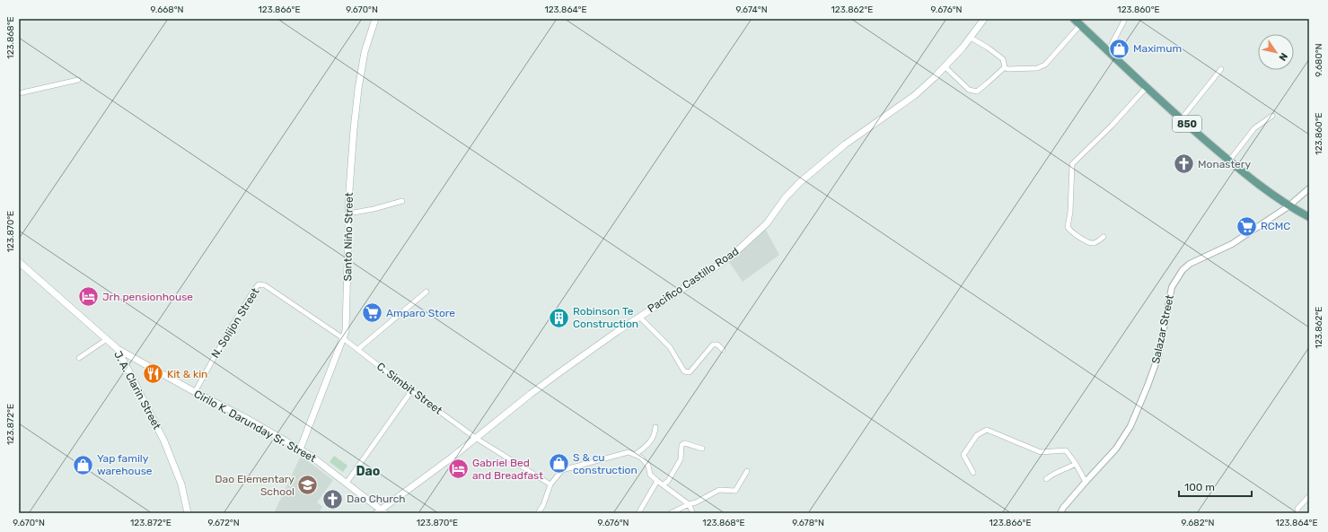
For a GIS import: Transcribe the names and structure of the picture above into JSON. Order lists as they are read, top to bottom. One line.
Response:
{"streets":{"main road":["850","Santo Niño Street","Pacifico Castillo Road","J. A. Clarin Street","Cirilo K. Darunday Sr. Street"],"street":["N. Solijon Street","Salazar Street","C. Simbit Street"]},"crossings":[["850","Salazar Street"],["Santo Niño Street","N. Solijon Street"],["Santo Niño Street","C. Simbit Street"],["Santo Niño Street","Cirilo K. Darunday Sr. Street"],["Pacifico Castillo Road","C. Simbit Street"],["Pacifico Castillo Road","Cirilo K. Darunday Sr. Street"],["N. Solijon Street","C. Simbit Street"],["N. Solijon Street","Cirilo K. Darunday Sr. Street"],["J. A. Clarin Street","Cirilo K. Darunday Sr. Street"]],"districts":["Dao"],"places":{"shop":["Maximum","S & cu construction","Yap family warehouse"],"church":["Monastery","Dao Church"],"supermarket":["RCMC","Amparo Store"],"hotel":["Jrh pensionhouse","Gabriel Bed and Breadfast"],"building":["Robinson Te Construction"],"restaurant":["Kit & kin"],"school or university":["Dao Elementary School"]},"scale_bar":"100 m","north":"bottom right","coordinates":["9.668°N","123.866°E","9.670°N","123.864°E","9.674°N","123.862°E","9.676°N","123.860°E","123.868°E","9.680°N","123.870°E","123.872°E","9.672°N","9.678°N","9.682°N"]}
